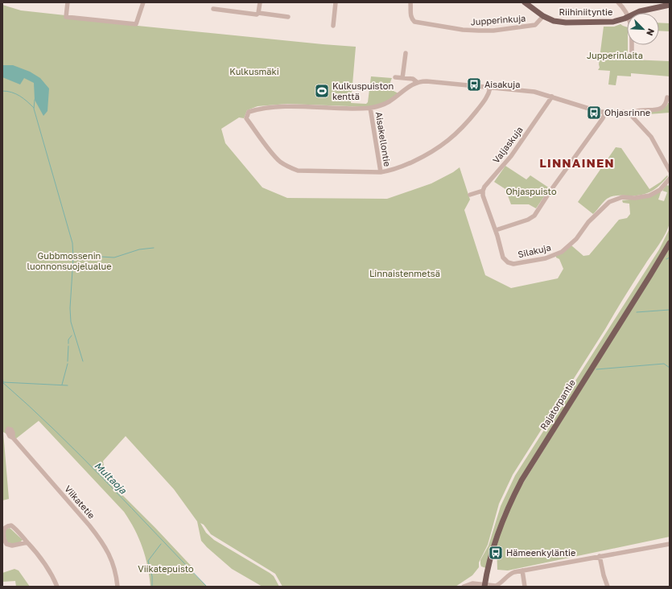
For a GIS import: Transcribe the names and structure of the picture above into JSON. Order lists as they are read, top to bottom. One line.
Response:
{"streets":{"main road":["Riihiniityntie","Rajatorpantie"],"street":["Jupperinkuja","Aisakellontie","Valjaskuja","Silakuja","Viikatetie"]},"crossings":[["Riihiniityntie","Jupperinkuja"],["Valjaskuja","Silakuja"]],"districts":["LINNAINEN"],"water":["Multaoja"],"parks":["Jupperinlaita","Kulkusmäki","Ohjaspuisto","Gubbmossenin luonnonsuojelualue","Linnaistenmetsä","Viikatepuisto"],"places":{"bus stop":["Aisakuja","Ohjasrinne","Hämeenkyläntie"],"sports":["Kulkuspuiston kenttä"]},"north":"bottom right"}
